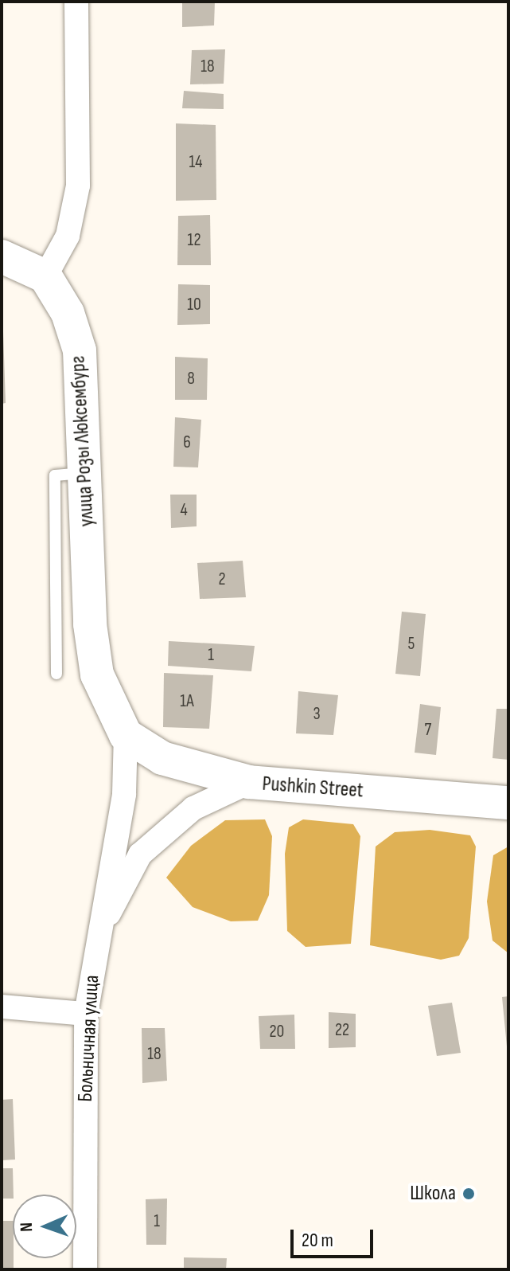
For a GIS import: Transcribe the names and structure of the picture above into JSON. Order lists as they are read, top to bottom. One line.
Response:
{"streets":{"main road":["улица Розы Люксембург","Pushkin Street"],"street":["Больничная улица"]},"crossings":[["улица Розы Люксембург","Pushkin Street"],["улица Розы Люксембург","Больничная улица"],["Pushkin Street","Больничная улица"]],"places":["Школа"],"house_numbers":["18","14","12","10","8","6","4","2","5","1","1А","3","7","22","20","18","1"],"scale_bar":"20 m","north":"left"}
